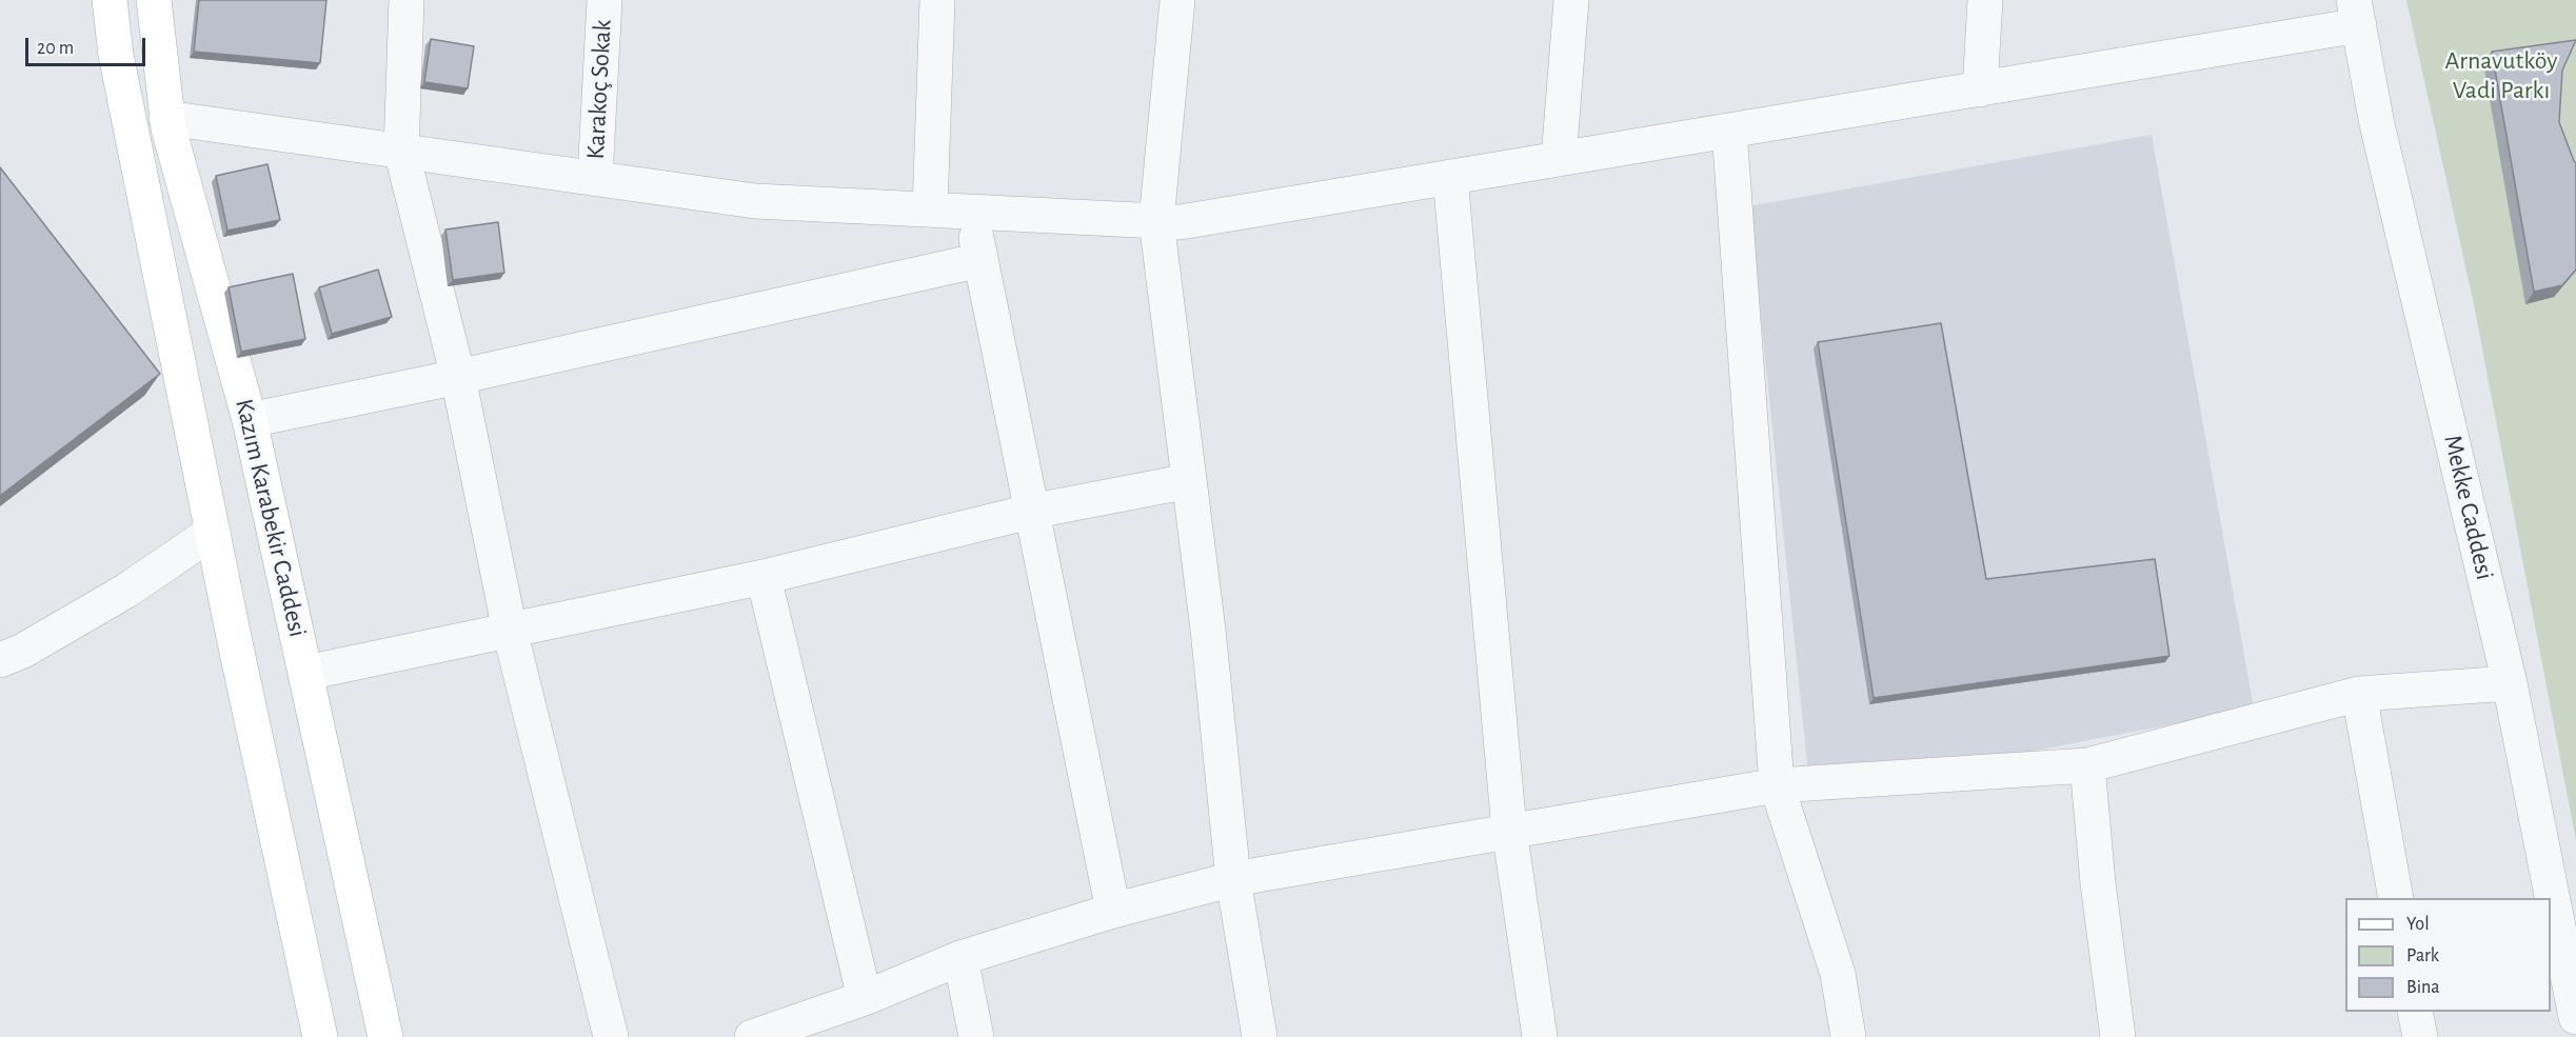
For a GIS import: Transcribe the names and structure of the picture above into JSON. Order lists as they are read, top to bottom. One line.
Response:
{"streets":{"main road":["Kazım Karabekir Caddesi"],"street":["Karakoç Sokak","Mekke Caddesi"]},"parks":["Arnavutköy Vadi Parkı"],"legend":["Yol","Park","Bina"],"scale_bar":"20 m"}
